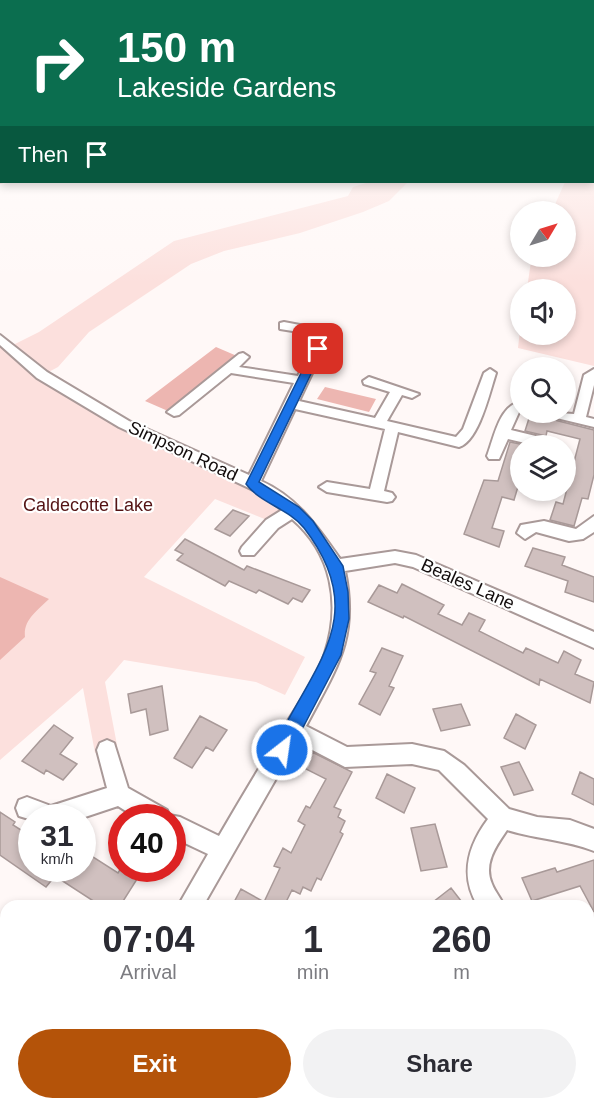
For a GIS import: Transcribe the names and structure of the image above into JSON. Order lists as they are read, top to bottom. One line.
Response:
{"streets":{"street":["Simpson Road","Beales Lane"]},"crossings":[["Simpson Road","Beales Lane"]],"parks":["Caldecotte Lake"],"north":"top right","page":{"turn":["150 m","Lakeside Gardens"],"then":"Then","speed":"31 km/h","limit":"40","eta":["07:04","Arrival","1","min","260","m"],"buttons":["Exit","Share"]}}
